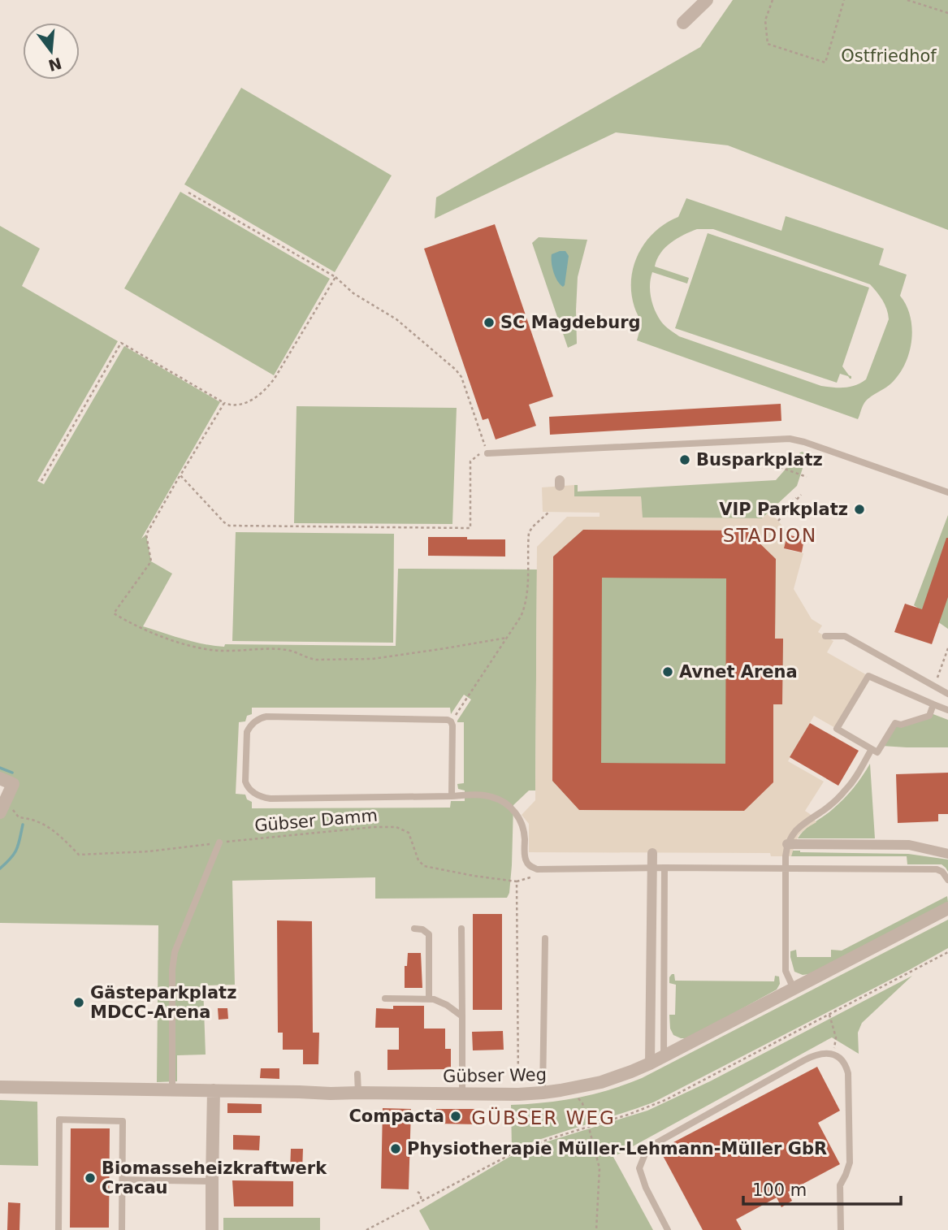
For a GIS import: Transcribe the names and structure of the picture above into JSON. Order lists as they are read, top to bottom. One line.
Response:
{"streets":{"street":["Gübser Weg"],"path":["Gübser Damm"]},"districts":["STADION","GÜBSER WEG"],"parks":["Ostfriedhof"],"places":["SC Magdeburg","Busparkplatz","VIP Parkplatz","Avnet Arena","Gästeparkplatz MDCC-Arena","Compacta","Physiotherapie Müller-Lehmann-Müller GbR","Biomasseheizkraftwerk Cracau"],"scale_bar":"100 m","north":"bottom"}
